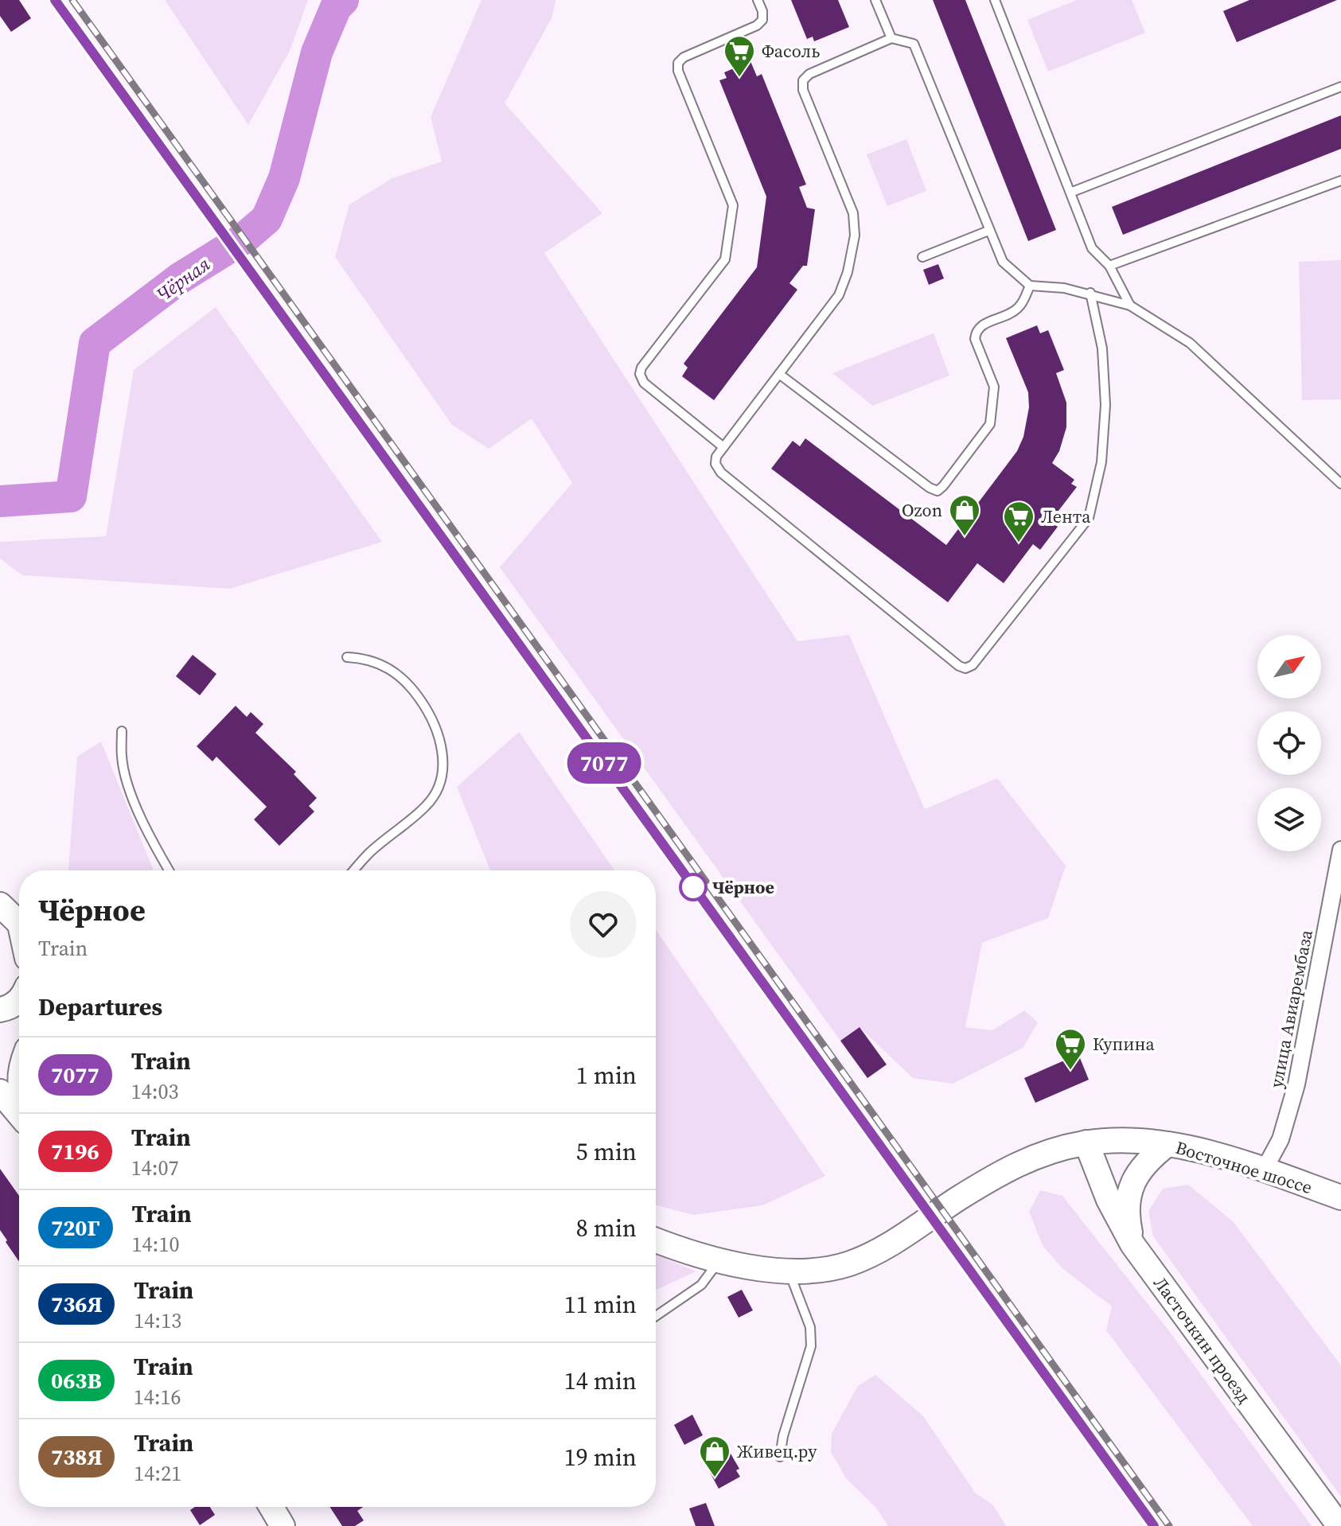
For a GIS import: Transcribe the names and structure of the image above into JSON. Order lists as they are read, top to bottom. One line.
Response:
{"streets":{"main road":["Восточное шоссе","Ласточкин проезд"],"street":["улица Авиарембаза"]},"crossings":[["улица Авиарембаза","Восточное шоссе"],["Восточное шоссе","Ласточкин проезд"]],"water":["Чёрная"],"places":{"supermarket":["Фасоль","Лента","Купина"],"shop":["Ozon","Живец.ру"],"other":["Чёрное"]},"north":"top right","page":{"on_map":"7077","heading":[["Чёрное","Train"],"Departures"],"list":[{"mark":"7077","name":"Train","note":"14:03","value":"1 min"},{"mark":"7196","name":"Train","note":"14:07","value":"5 min"},{"mark":"720Г","name":"Train","note":"14:10","value":"8 min"},{"mark":"736Я","name":"Train","note":"14:13","value":"11 min"},{"mark":"063В","name":"Train","note":"14:16","value":"14 min"},{"mark":"738Я","name":"Train","note":"14:21","value":"19 min"}]}}
